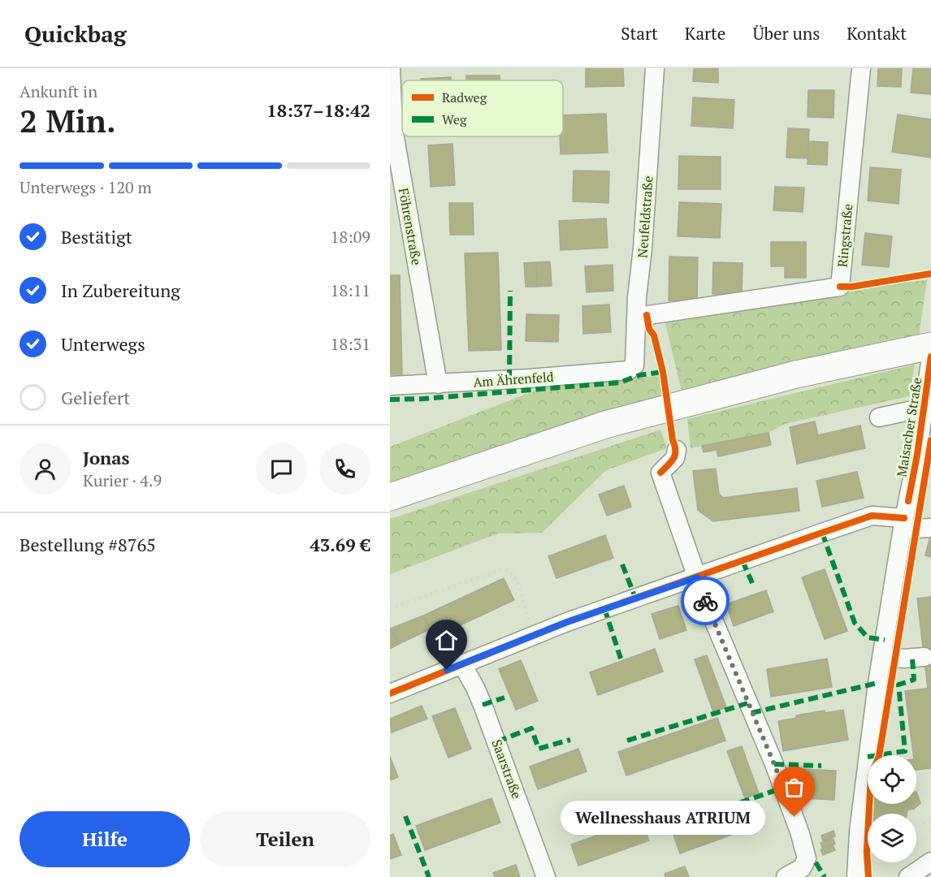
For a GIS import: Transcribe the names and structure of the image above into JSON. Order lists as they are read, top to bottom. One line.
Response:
{"streets":{"street":["Neufeldstraße","Föhrenstraße","Ringstraße","Am Ährenfeld","Maisacher Straße","Saarstraße"]},"crossings":[["Neufeldstraße","Ringstraße"],["Neufeldstraße","Am Ährenfeld"],["Föhrenstraße","Am Ährenfeld"]],"places":["Wellnesshaus ATRIUM"],"legend":["Radweg","Weg"],"page":{"header":"Quickbag","nav":["Start","Karte","Über uns","Kontakt"],"heading":["2 Min.","Ankunft in","18:37–18:42"],"panel":["Jonas","Kurier · 4.9","Bestellung #8765","43.69 €"],"bar":"Unterwegs · 120 m","list":[["Bestätigt","18:09"],["In Zubereitung","18:11"],["Unterwegs","18:31"],"Geliefert"],"bubble":"Wellnesshaus ATRIUM","buttons":["Hilfe","Teilen"]}}
